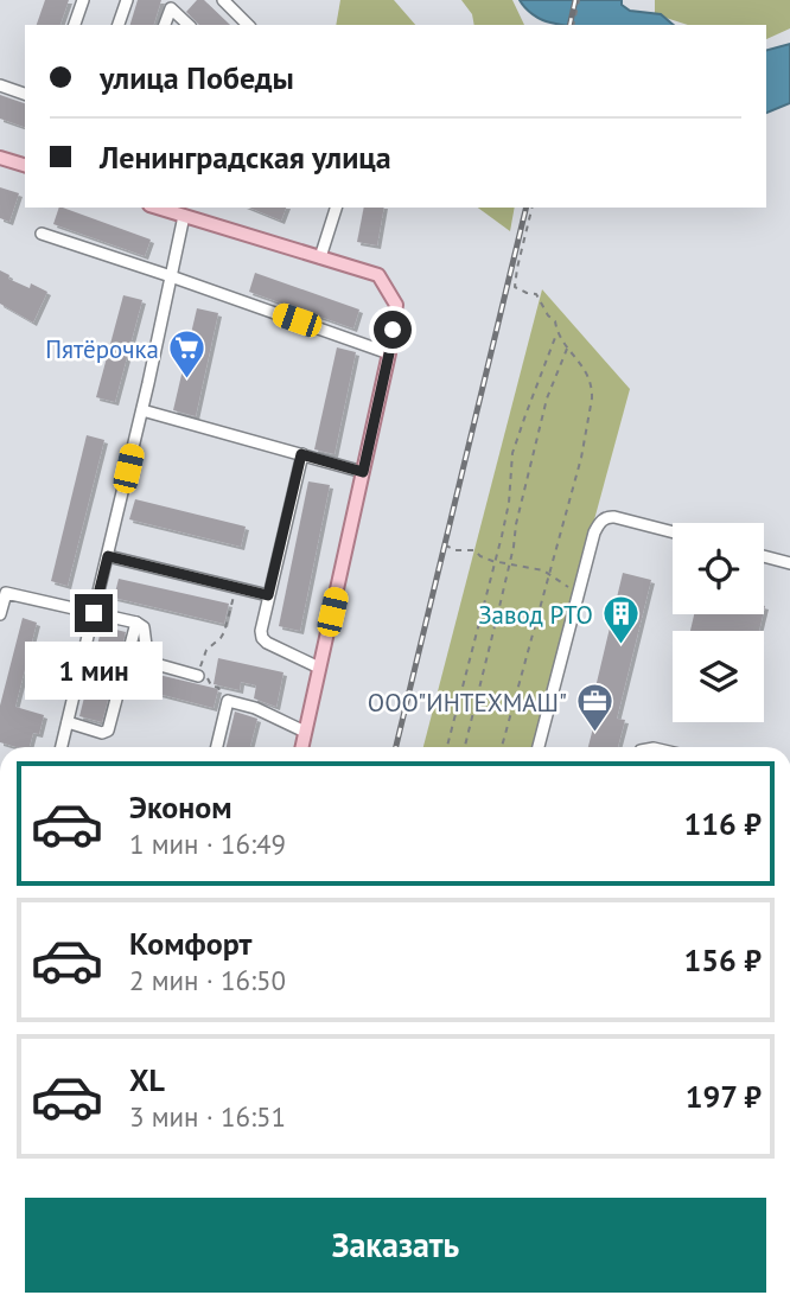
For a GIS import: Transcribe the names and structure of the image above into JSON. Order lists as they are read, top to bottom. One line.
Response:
{"places":{"supermarket":["Пятёрочка"],"building":["Завод РТО"],"office":["ООО\"ИНТЕХМАШ\""]},"page":{"banner":["улица Победы","Ленинградская улица"],"bubble":"1 мин","list":[{"name":"Эконом","note":"1 мин · 16:49","value":"116 ₽"},{"name":"Комфорт","note":"2 мин · 16:50","value":"156 ₽"},{"name":"XL","note":"3 мин · 16:51","value":"197 ₽"}],"buttons":"Заказать"}}
